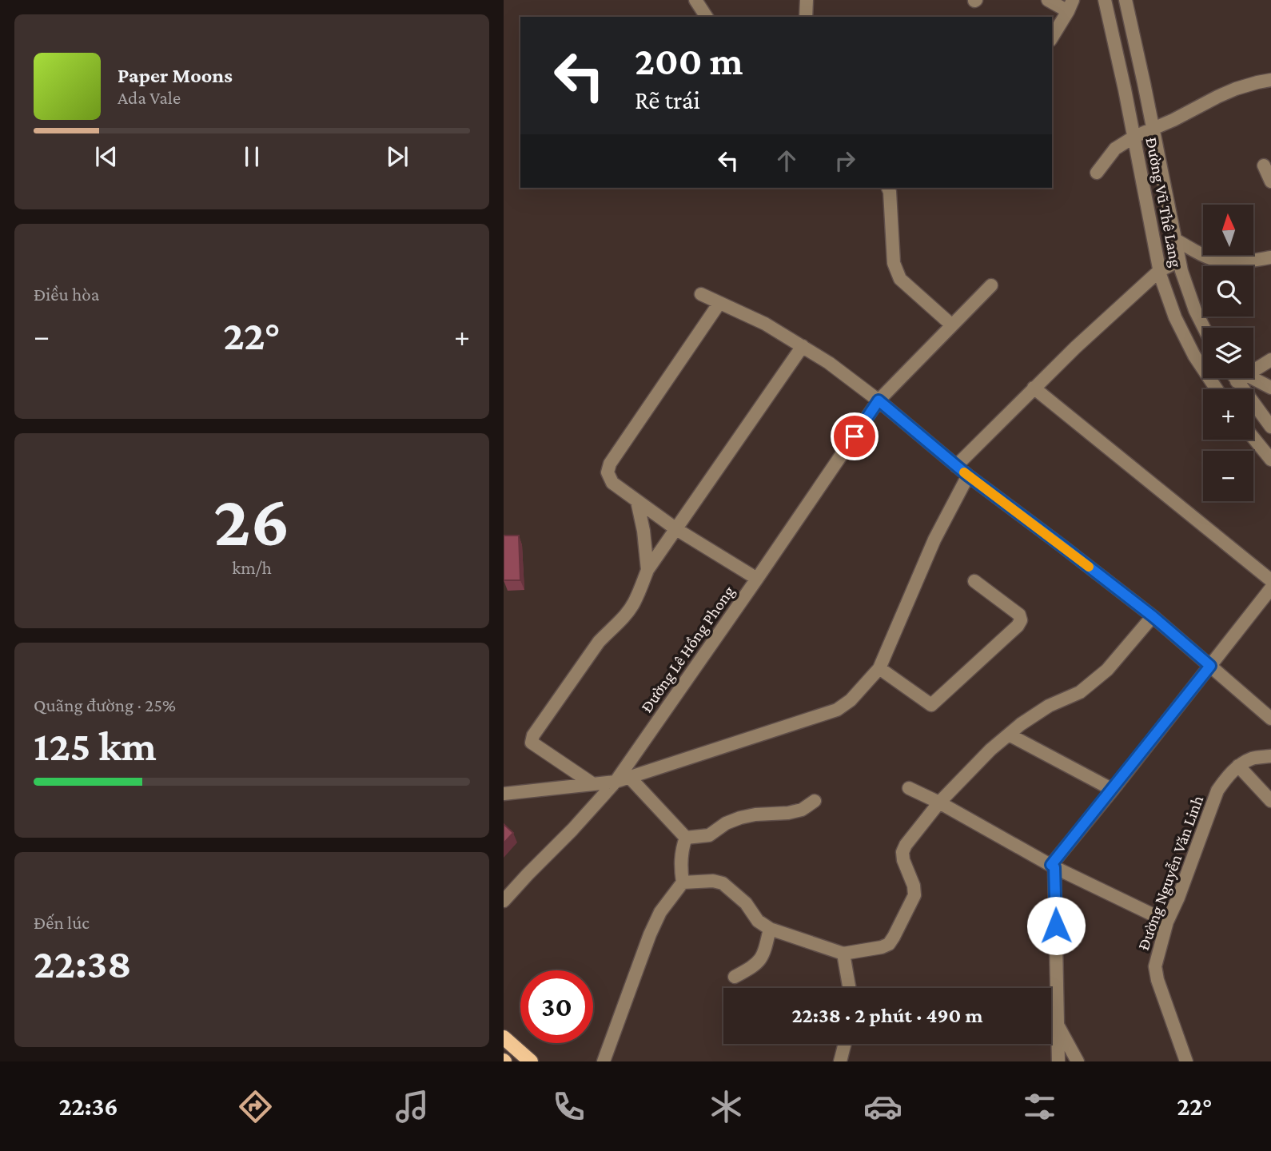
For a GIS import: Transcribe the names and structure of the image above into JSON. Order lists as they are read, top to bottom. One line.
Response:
{"streets":{"street":["Đường Vũ Thê Lang","Đường Lê Hồng Phong","Đường Nguyễn Văn Linh"]},"north":"top","page":{"turn":["200 m","Rẽ trái"],"song":["Paper Moons","Ada Vale"],"map_buttons":["+","−"],"tile":["Điều hòa",["26","km/h"],["Quãng đường · 25%","125 km"],["Đến lúc","22:38"]],"heat":["−","22°","+"],"limit":"30","trip":"22:38 · 2 phút · 490 m","tabs":["22:36","22°"]}}
